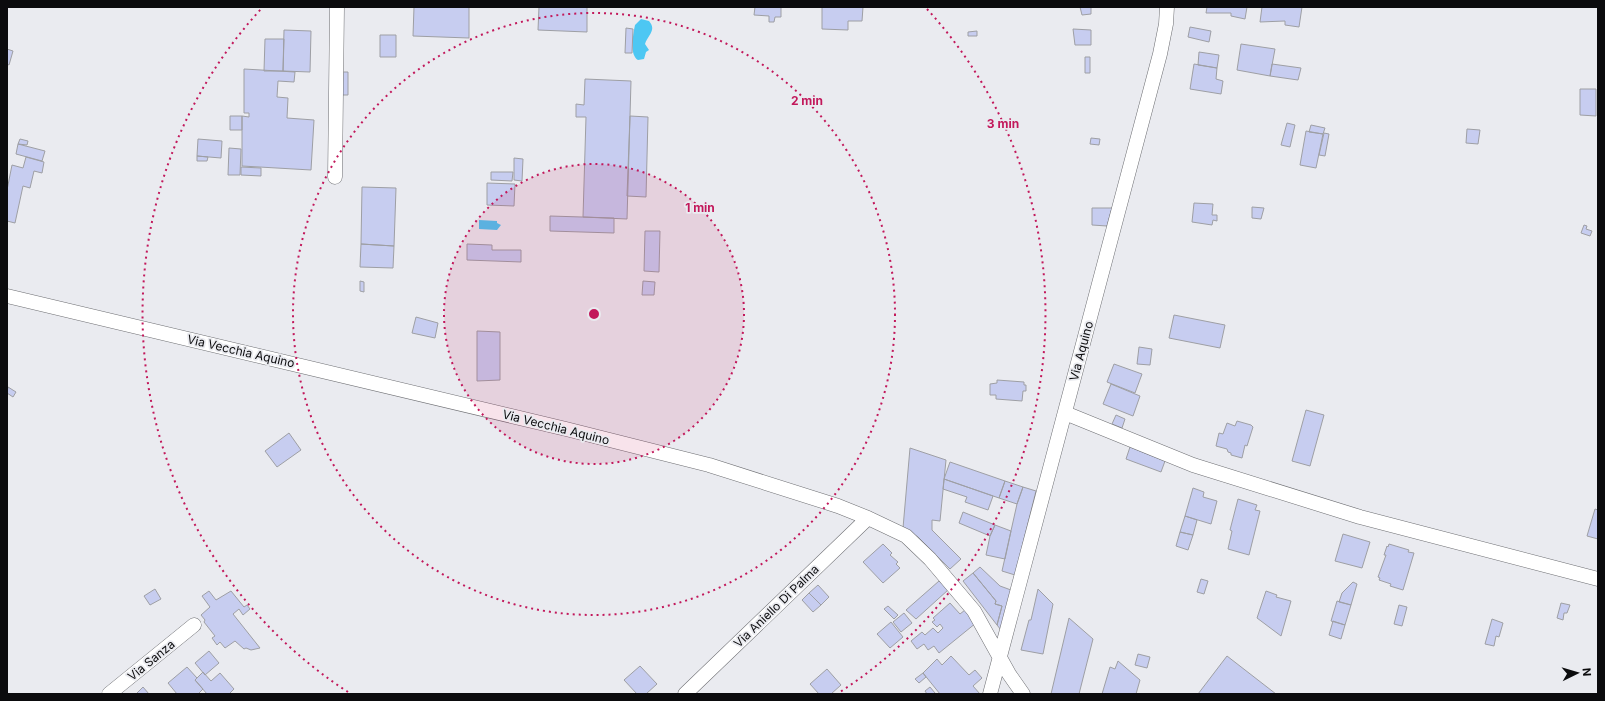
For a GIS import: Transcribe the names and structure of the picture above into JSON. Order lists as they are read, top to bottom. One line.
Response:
{"streets":{"street":["Via Vecchia Aquino","Via Aquino","Via Aniello Di Palma","Via Sanza"]},"crossings":[["Via Vecchia Aquino","Via Aquino"],["Via Vecchia Aquino","Via Aniello Di Palma"]],"north":"right","rings":["2 min","3 min","1 min"]}
